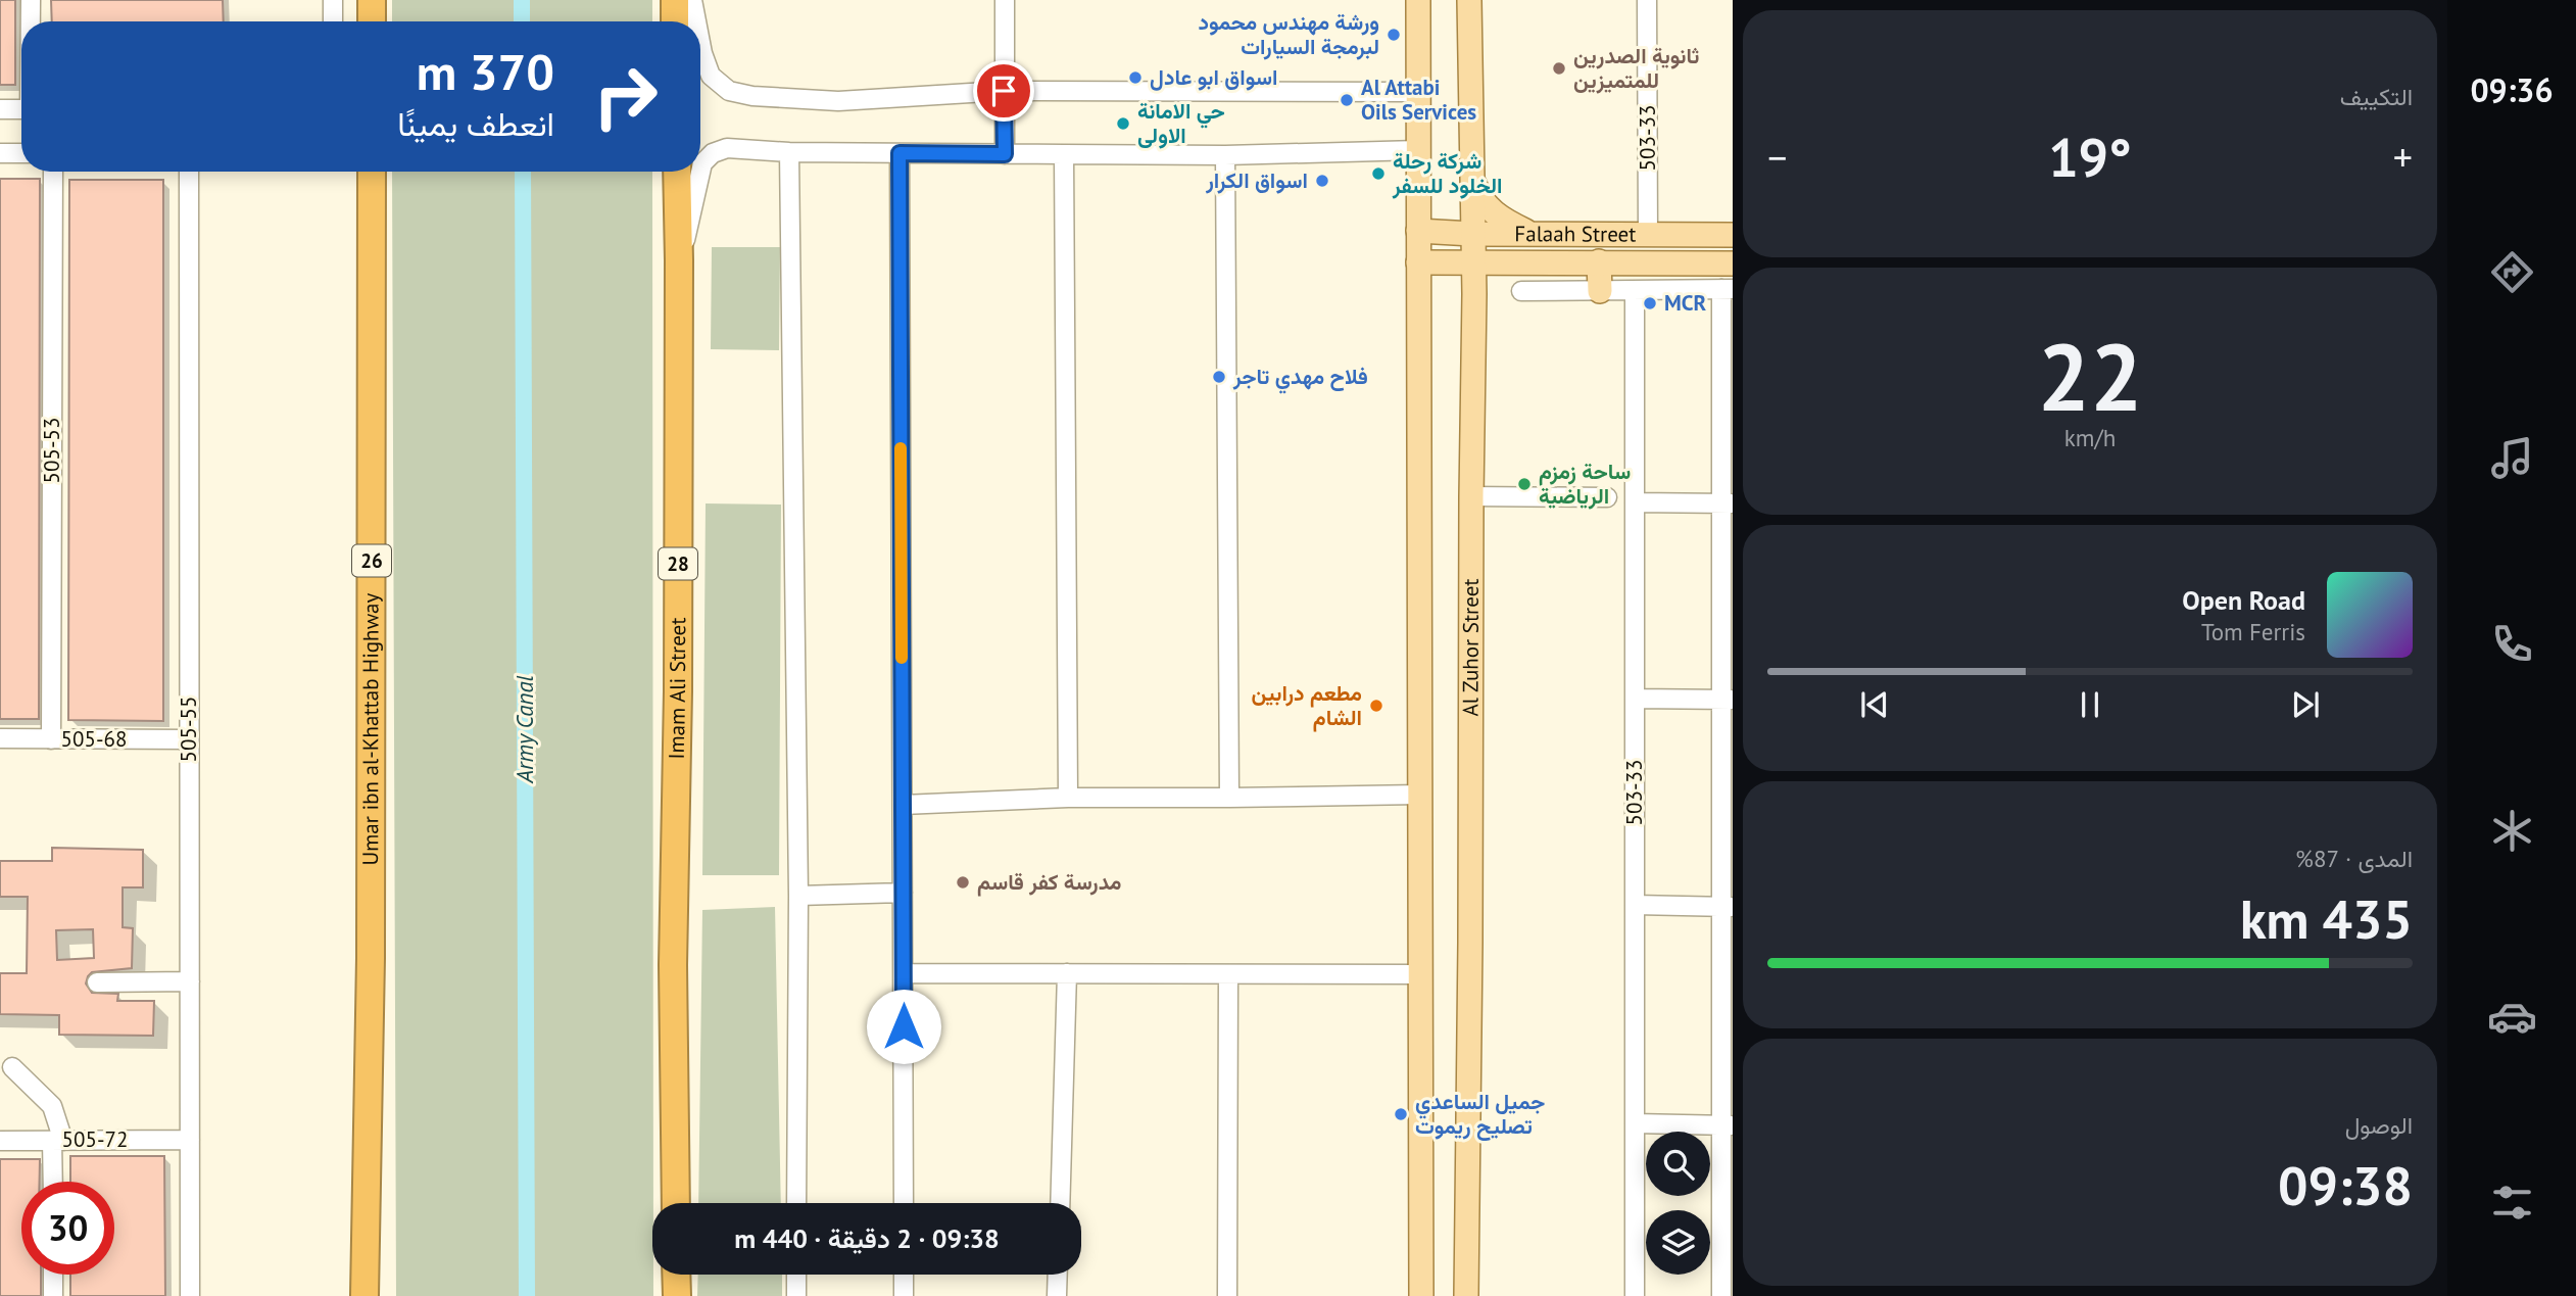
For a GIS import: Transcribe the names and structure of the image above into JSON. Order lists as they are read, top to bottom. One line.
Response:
{"streets":{"highway":["26","28","Imam Ali Street","Umar ibn al-Khattab Highway"],"main road":["Falaah Street","Al Zuhor Street"],"street":["503-33","505-53","505-55","505-68","505-72"]},"crossings":[["503-33","Falaah Street"],["Falaah Street","Al Zuhor Street"],["505-53","505-68"],["505-55","505-68"],["505-55","505-72"]],"water":["Army Canal"],"places":["ورشة مهندس محمود لبرمجة السيارات","ثانوية الصدرين للمتميزين","اسواق ابو عادل","Al Attabi Oils Services","حي الامانة الاولى","شركة رحلة الخلود للسفر","اسواق الكرار","MCR","فلاح مهدي تاجر","ساحة زمزم الرياضية","مطعم درابين الشام","مدرسة كفر قاسم","جميل الساعدي تصليح ريموت"],"page":{"tabs":"09:36","tile":["التكييف",["22","km/h"],["المدى · 87%","435 km"],["الوصول","09:38"]],"turn":["370 m","انعطف يمينًا"],"heat":["−","19°","+"],"song":["Open Road","Tom Ferris"],"limit":"30","trip":"09:38 · 2 دقيقة · 440 m"}}
